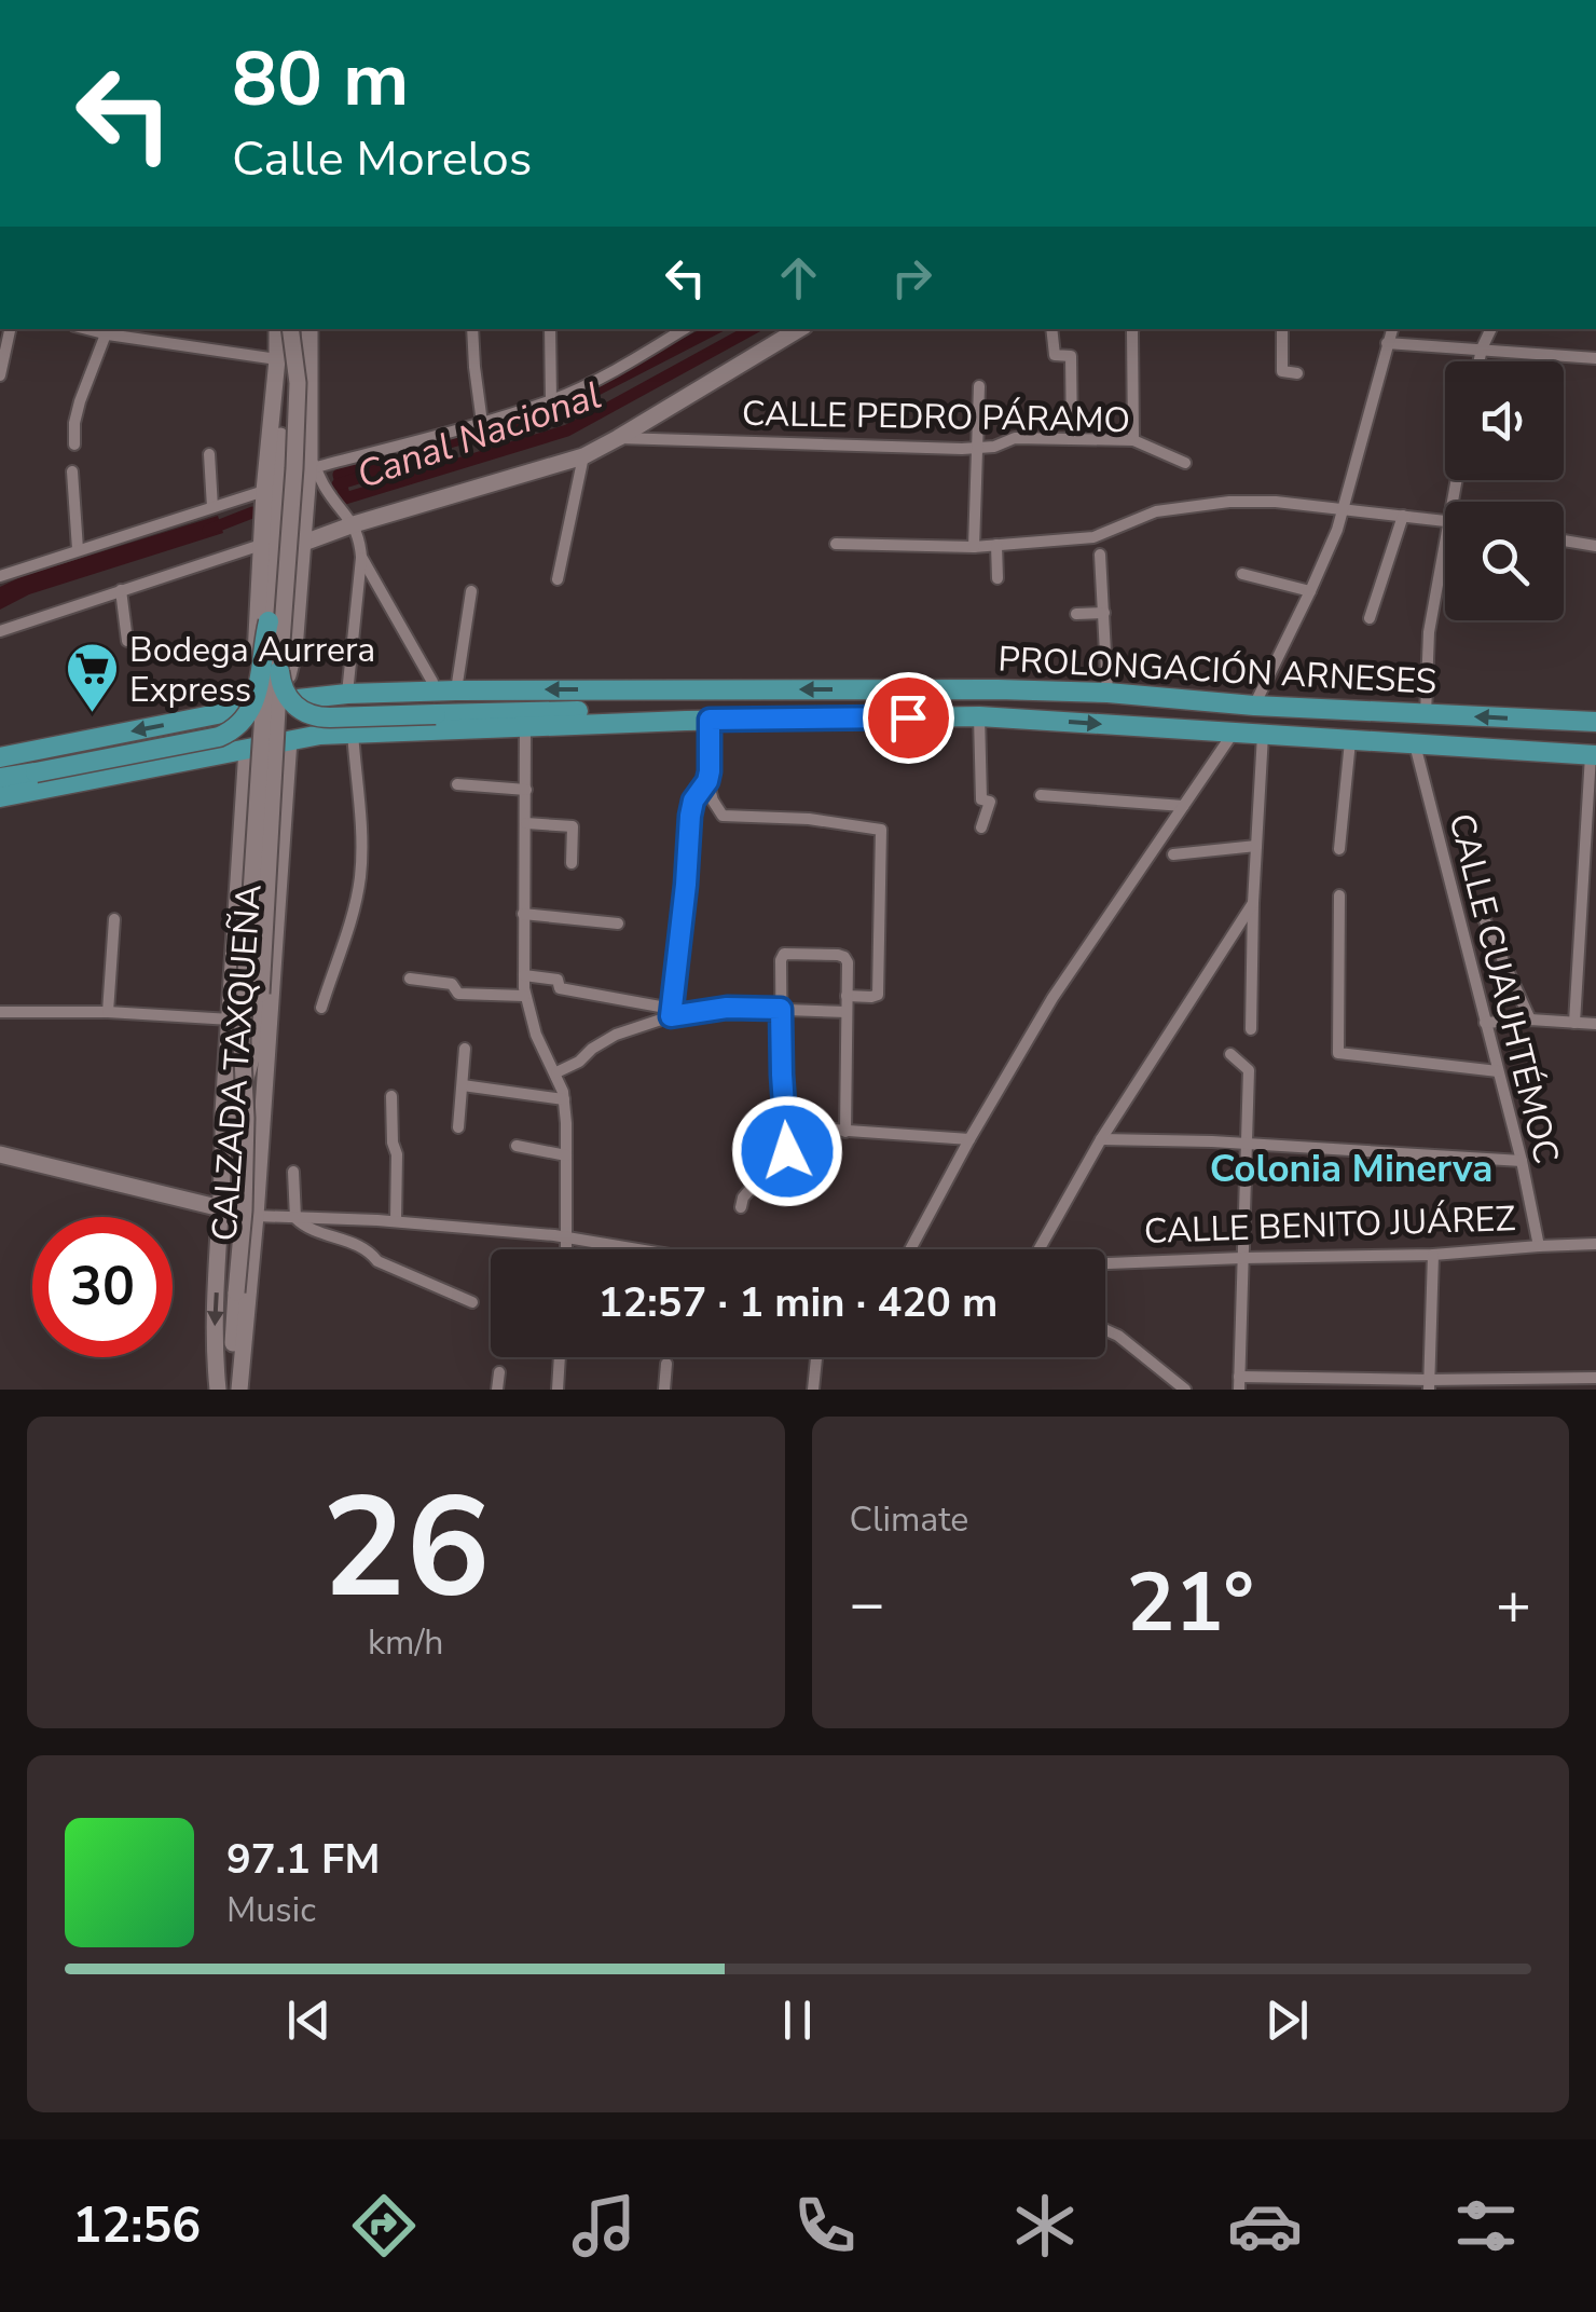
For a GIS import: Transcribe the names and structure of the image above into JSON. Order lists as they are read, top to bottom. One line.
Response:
{"streets":{"main road":["PROLONGACIÓN ARNESES","CALZADA TAXQUEÑA"],"street":["CALLE PEDRO PÁRAMO","CALLE CUAUHTÉMOC","CALLE BENITO JUÁREZ"]},"crossings":[["PROLONGACIÓN ARNESES","CALLE CUAUHTÉMOC"],["PROLONGACIÓN ARNESES","CALZADA TAXQUEÑA"],["CALLE CUAUHTÉMOC","CALLE BENITO JUÁREZ"]],"districts":["Colonia Minerva"],"water":["Canal Nacional"],"places":{"supermarket":["Bodega Aurrera Express"]},"page":{"turn":["80 m","Calle Morelos"],"limit":"30","trip":"12:57 · 1 min · 420 m","tile":[["26","km/h"],"Climate"],"heat":["−","21°","+"],"song":["97.1 FM","Music"],"tabs":"12:56"}}
